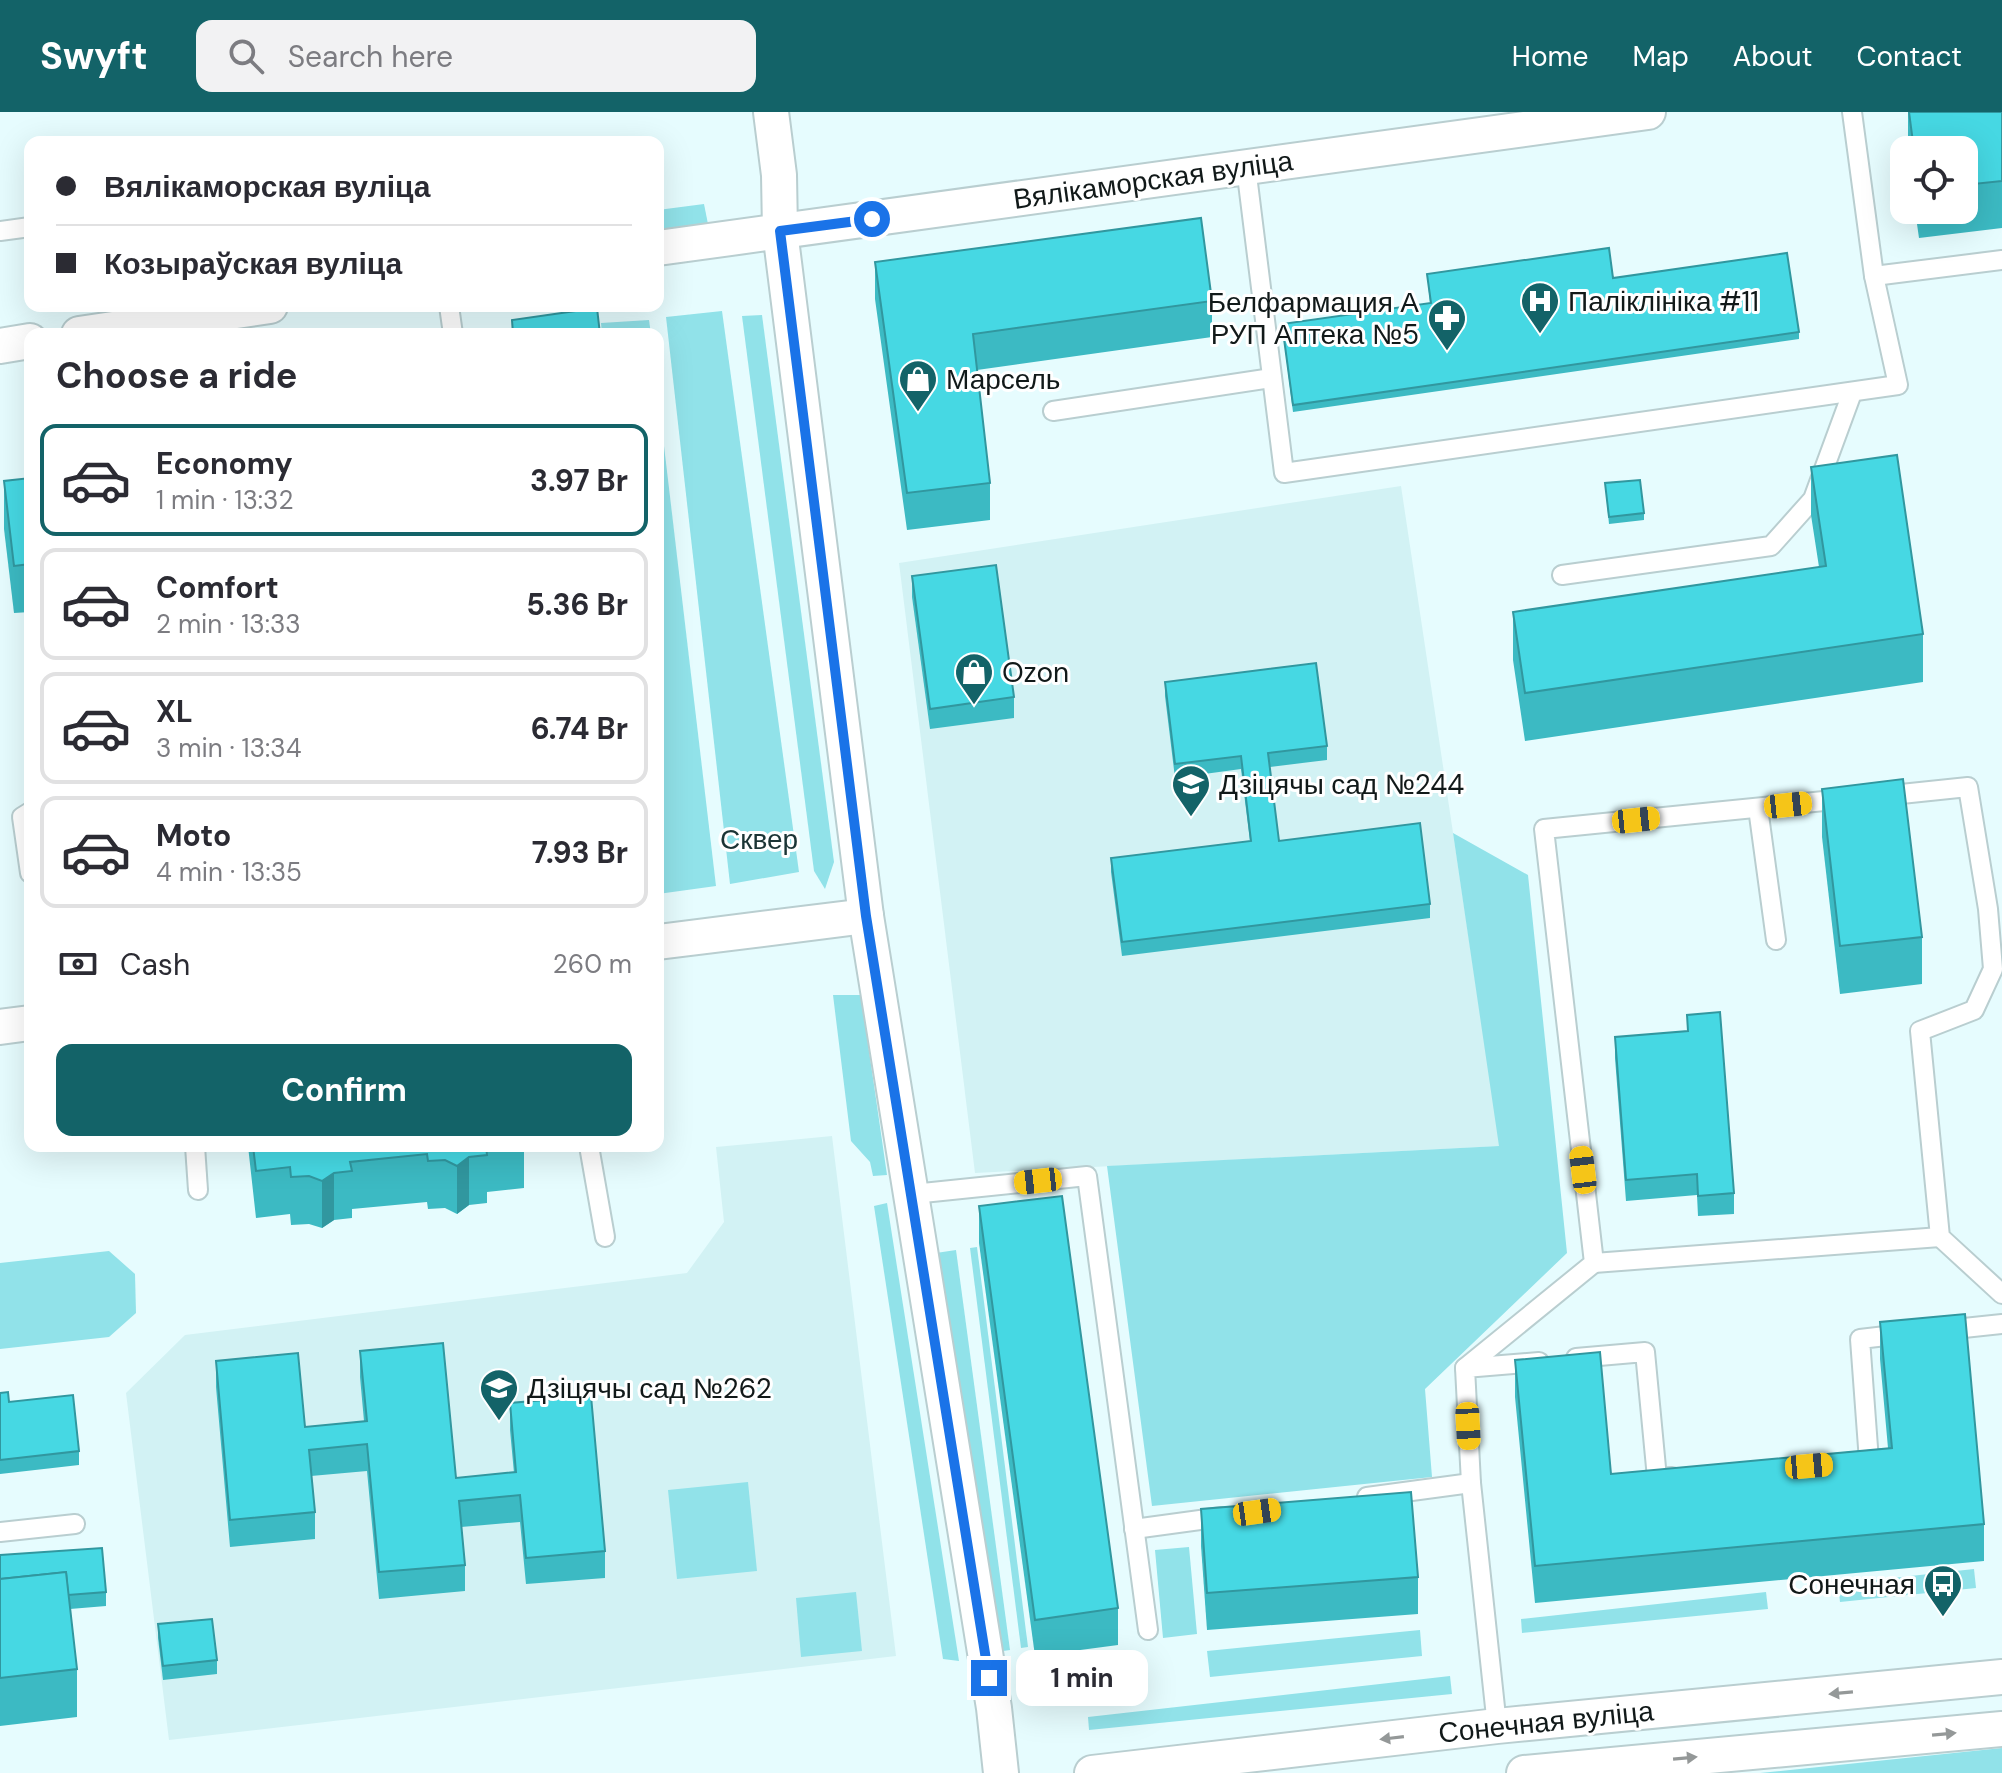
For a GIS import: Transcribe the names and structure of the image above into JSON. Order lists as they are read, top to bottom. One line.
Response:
{"streets":{"street":["Вялікаморская вуліца","Сонечная вуліца"]},"parks":["Сквер"],"places":{"hospital":["Паліклініка #11"],"pharmacy":["Белфармация А РУП Аптека №5"],"shop":["Марсель","Ozon"],"school or university":["Дзіцячы сад №244","Дзіцячы сад №262"],"bus stop":["Сонечная"]},"page":{"header":"Swyft","search":"Search here","nav":["Home","Map","About","Contact"],"banner":["Вялікаморская вуліца","Козыраўская вуліца"],"heading":"Choose a ride","list":[{"name":"Economy","note":"1 min · 13:32","value":"3.97 Br"},{"name":"Comfort","note":"2 min · 13:33","value":"5.36 Br"},{"name":"XL","note":"3 min · 13:34","value":"6.74 Br"},{"name":"Moto","note":"4 min · 13:35","value":"7.93 Br"}],"pay":["Cash","260 m"],"buttons":"Confirm","bubble":"1 min"}}
